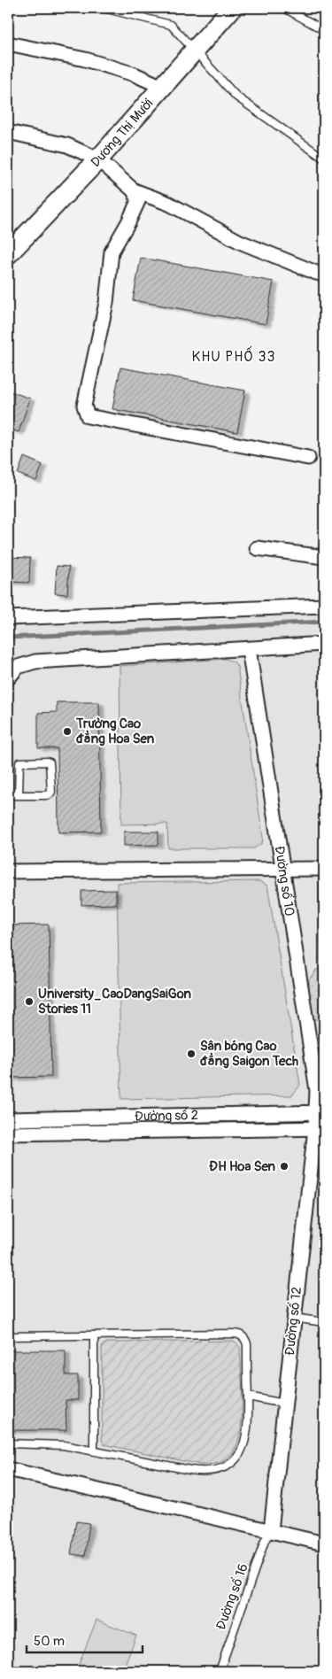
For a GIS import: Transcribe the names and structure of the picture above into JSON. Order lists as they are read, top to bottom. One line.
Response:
{"streets":{"street":["Dương Thị Mười","Đường số 10","Đường số 2","Đường số 12"],"lane":["Đường số 16"]},"crossings":[["Đường số 10","Đường số 2"],["Đường số 10","Đường số 12"],["Đường số 2","Đường số 12"],["Đường số 12","Đường số 16"]],"districts":["KHU PHỐ 33"],"places":["Trường Cao đẳng Hoa Sen","University_CaoDangSaiGon Stories 11","Sân bóng Cao đẳng Saigon Tech","ĐH Hoa Sen"],"scale_bar":"50 m"}
